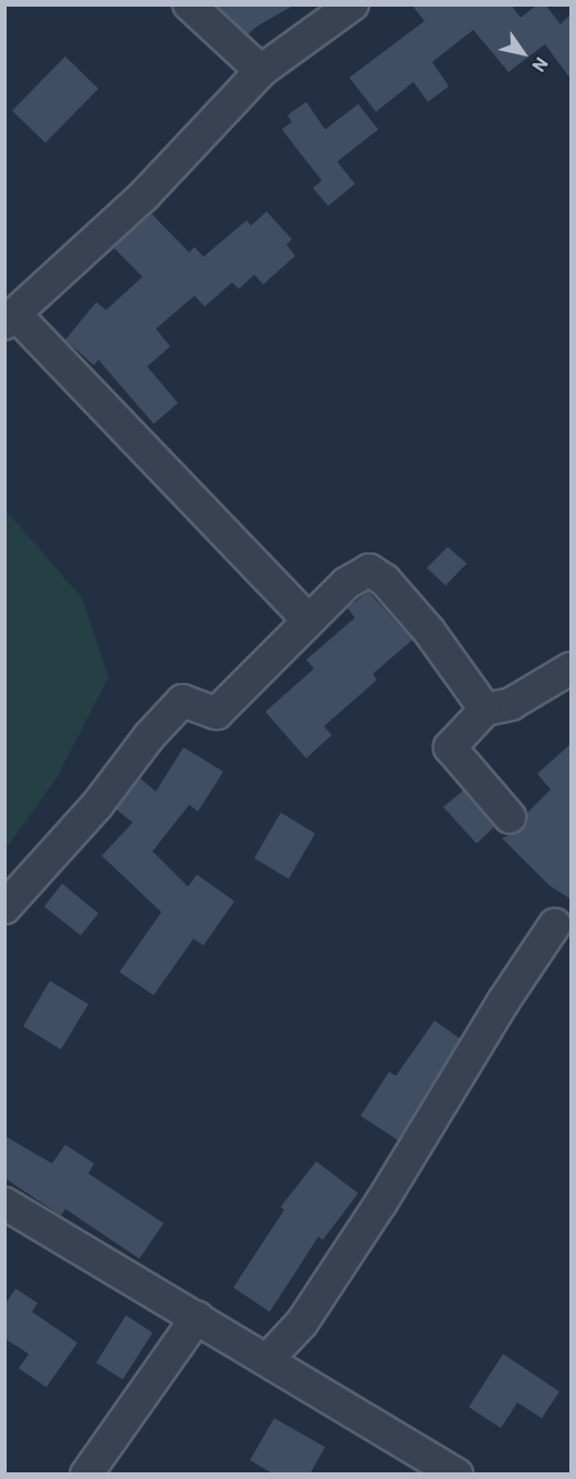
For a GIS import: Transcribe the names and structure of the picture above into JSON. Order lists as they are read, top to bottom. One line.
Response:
{"north":"bottom right"}
